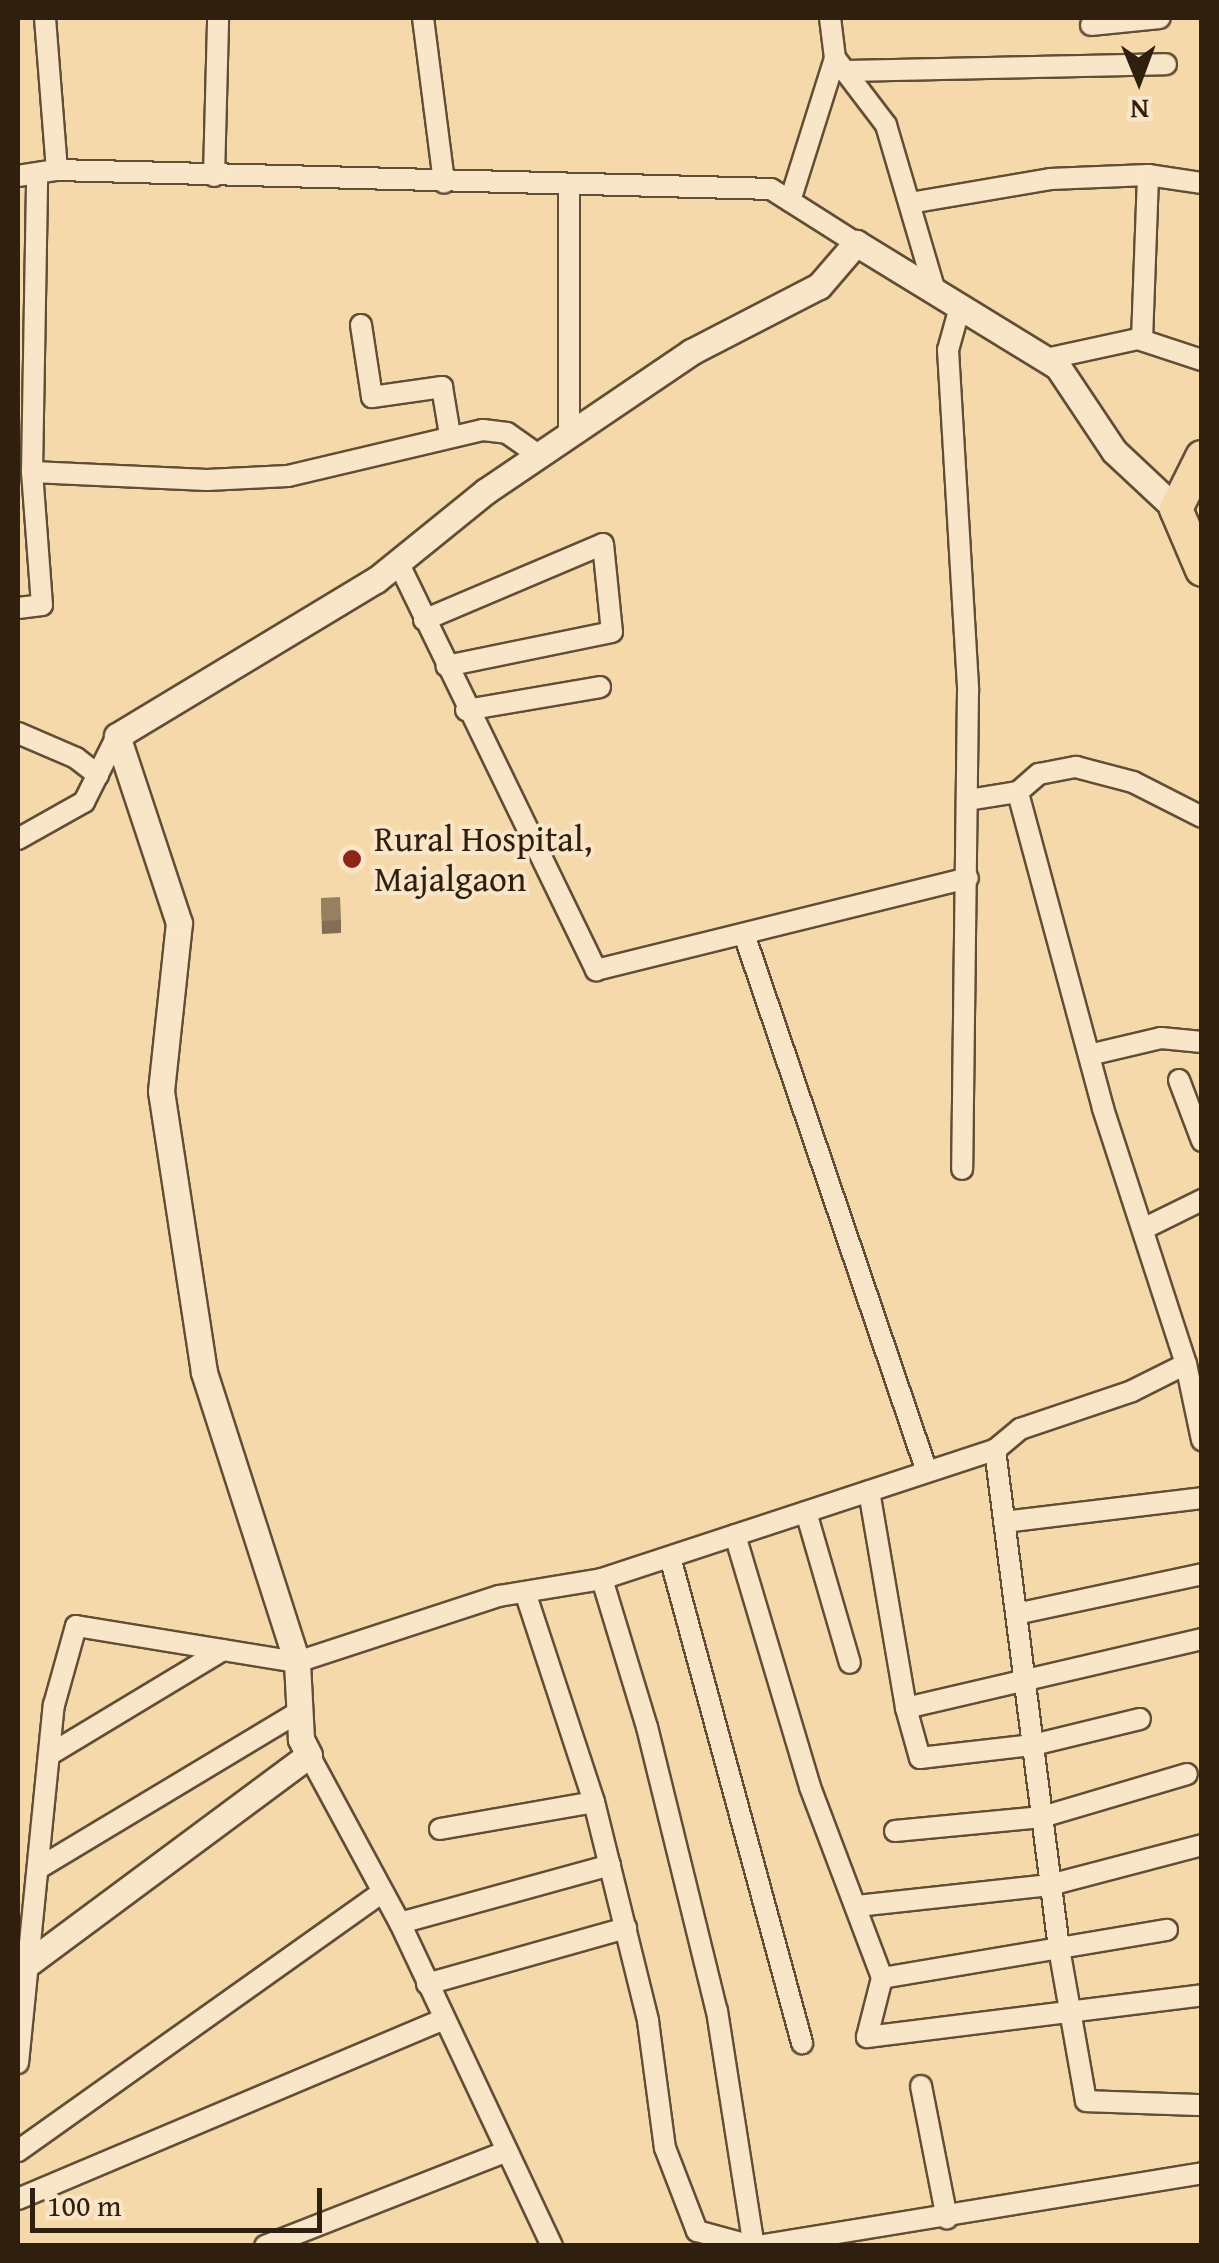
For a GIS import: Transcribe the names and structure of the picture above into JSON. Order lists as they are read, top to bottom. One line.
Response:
{"places":["Rural Hospital, Majalgaon"],"scale_bar":"100 m","north":"bottom"}
